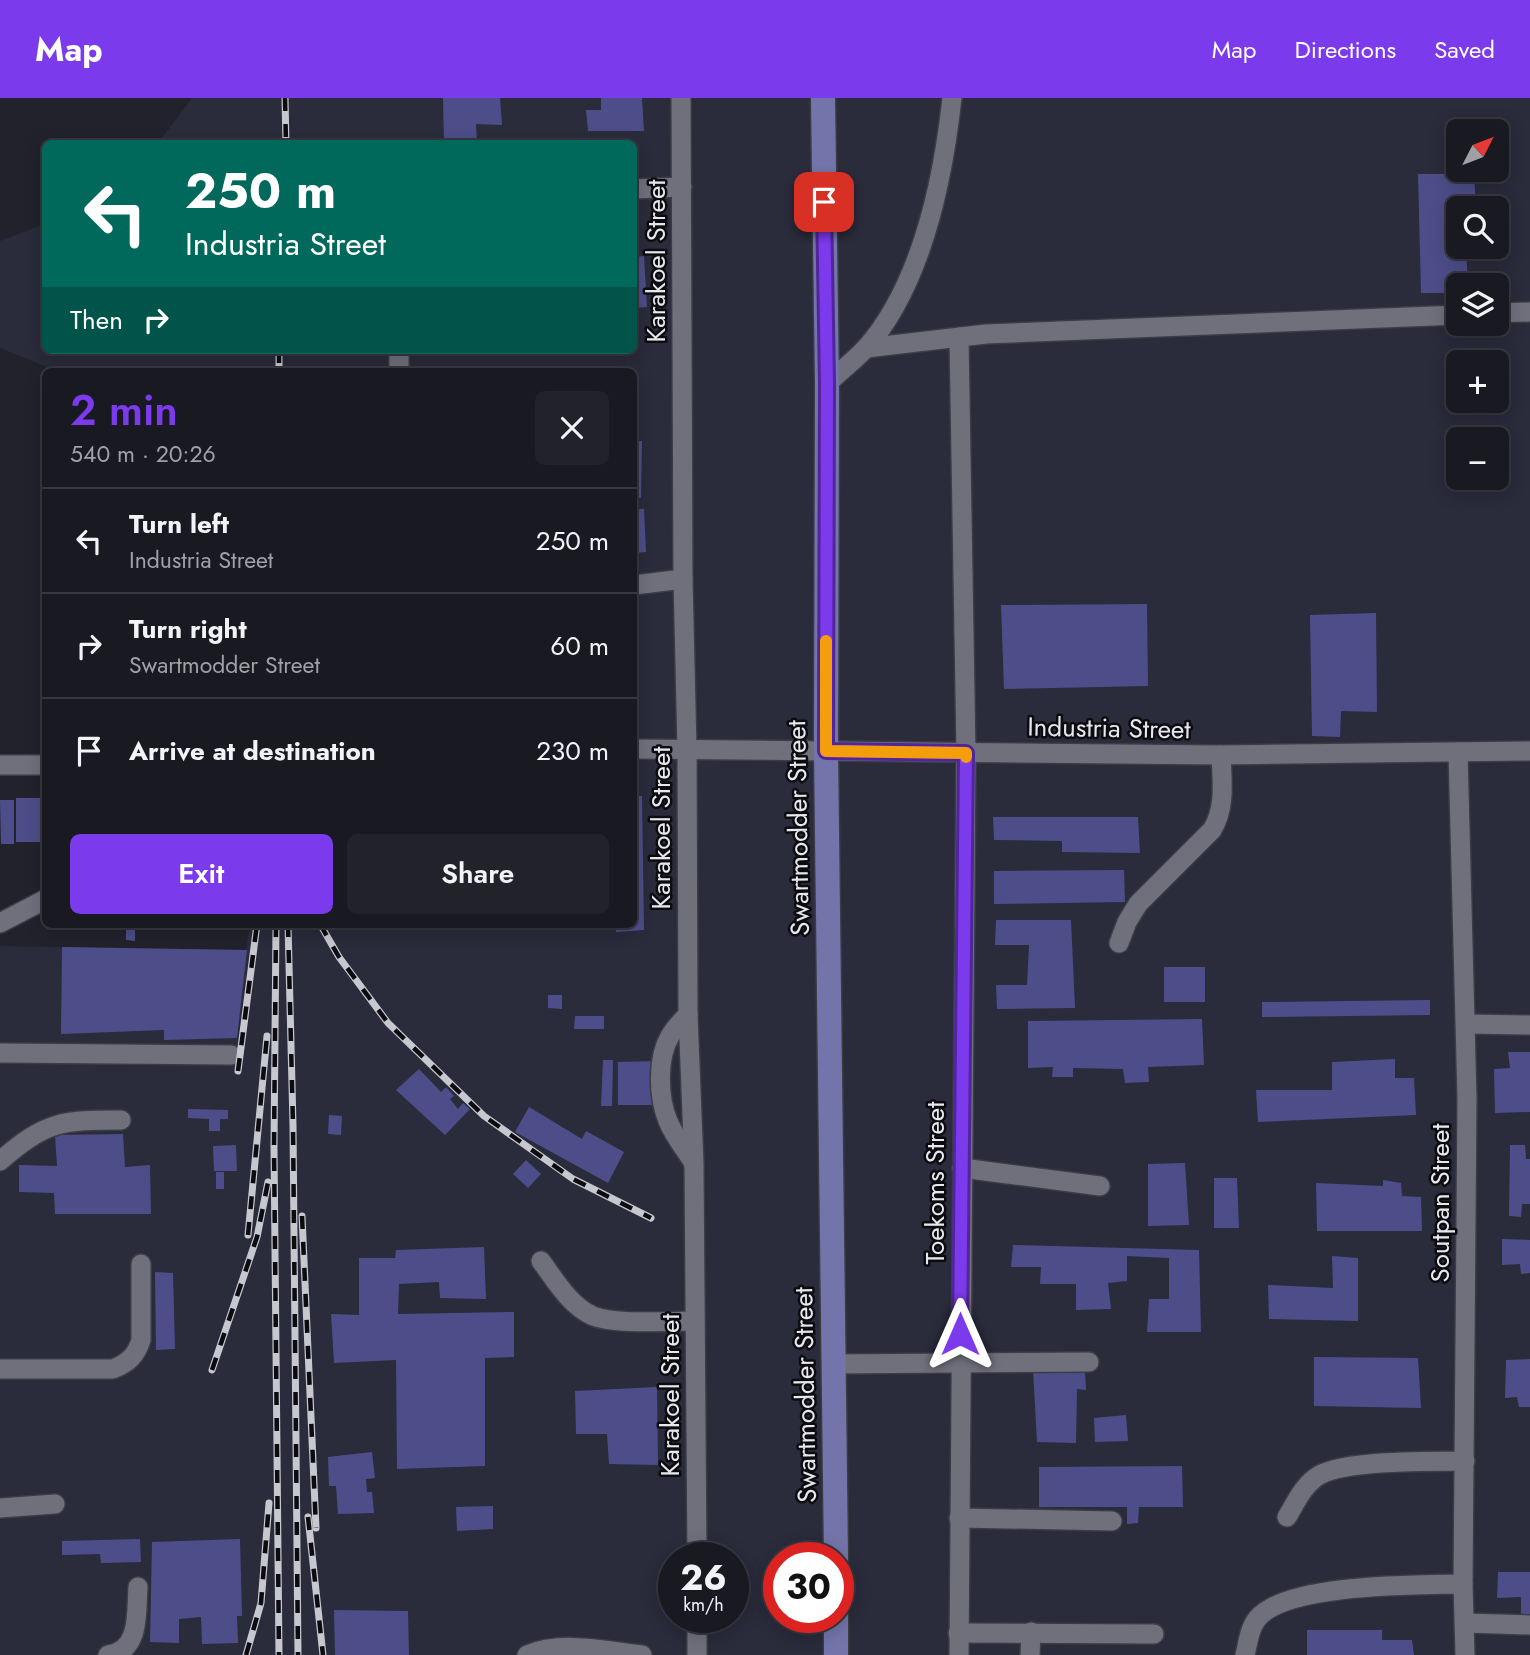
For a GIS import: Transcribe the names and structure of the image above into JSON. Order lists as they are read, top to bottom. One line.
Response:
{"streets":{"main road":["Swartmodder Street"],"street":["Karakoel Street","Industria Street","Toekoms Street","Soutpan Street"]},"crossings":[["Karakoel Street","Industria Street"],["Industria Street","Swartmodder Street"],["Industria Street","Toekoms Street"],["Industria Street","Soutpan Street"]],"north":"top right","page":{"header":"Map","nav":["Map","Directions","Saved"],"map_buttons":["+","−"],"turn":["250 m","Industria Street"],"then":"Then","heading":["2 min","540 m · 20:26"],"list":[{"name":"Turn left","note":"Industria Street","value":"250 m"},{"name":"Turn right","note":"Swartmodder Street","value":"60 m"},{"name":"Arrive at destination","value":"230 m"}],"buttons":["Exit","Share"],"speed":"26 km/h","limit":"30"}}
